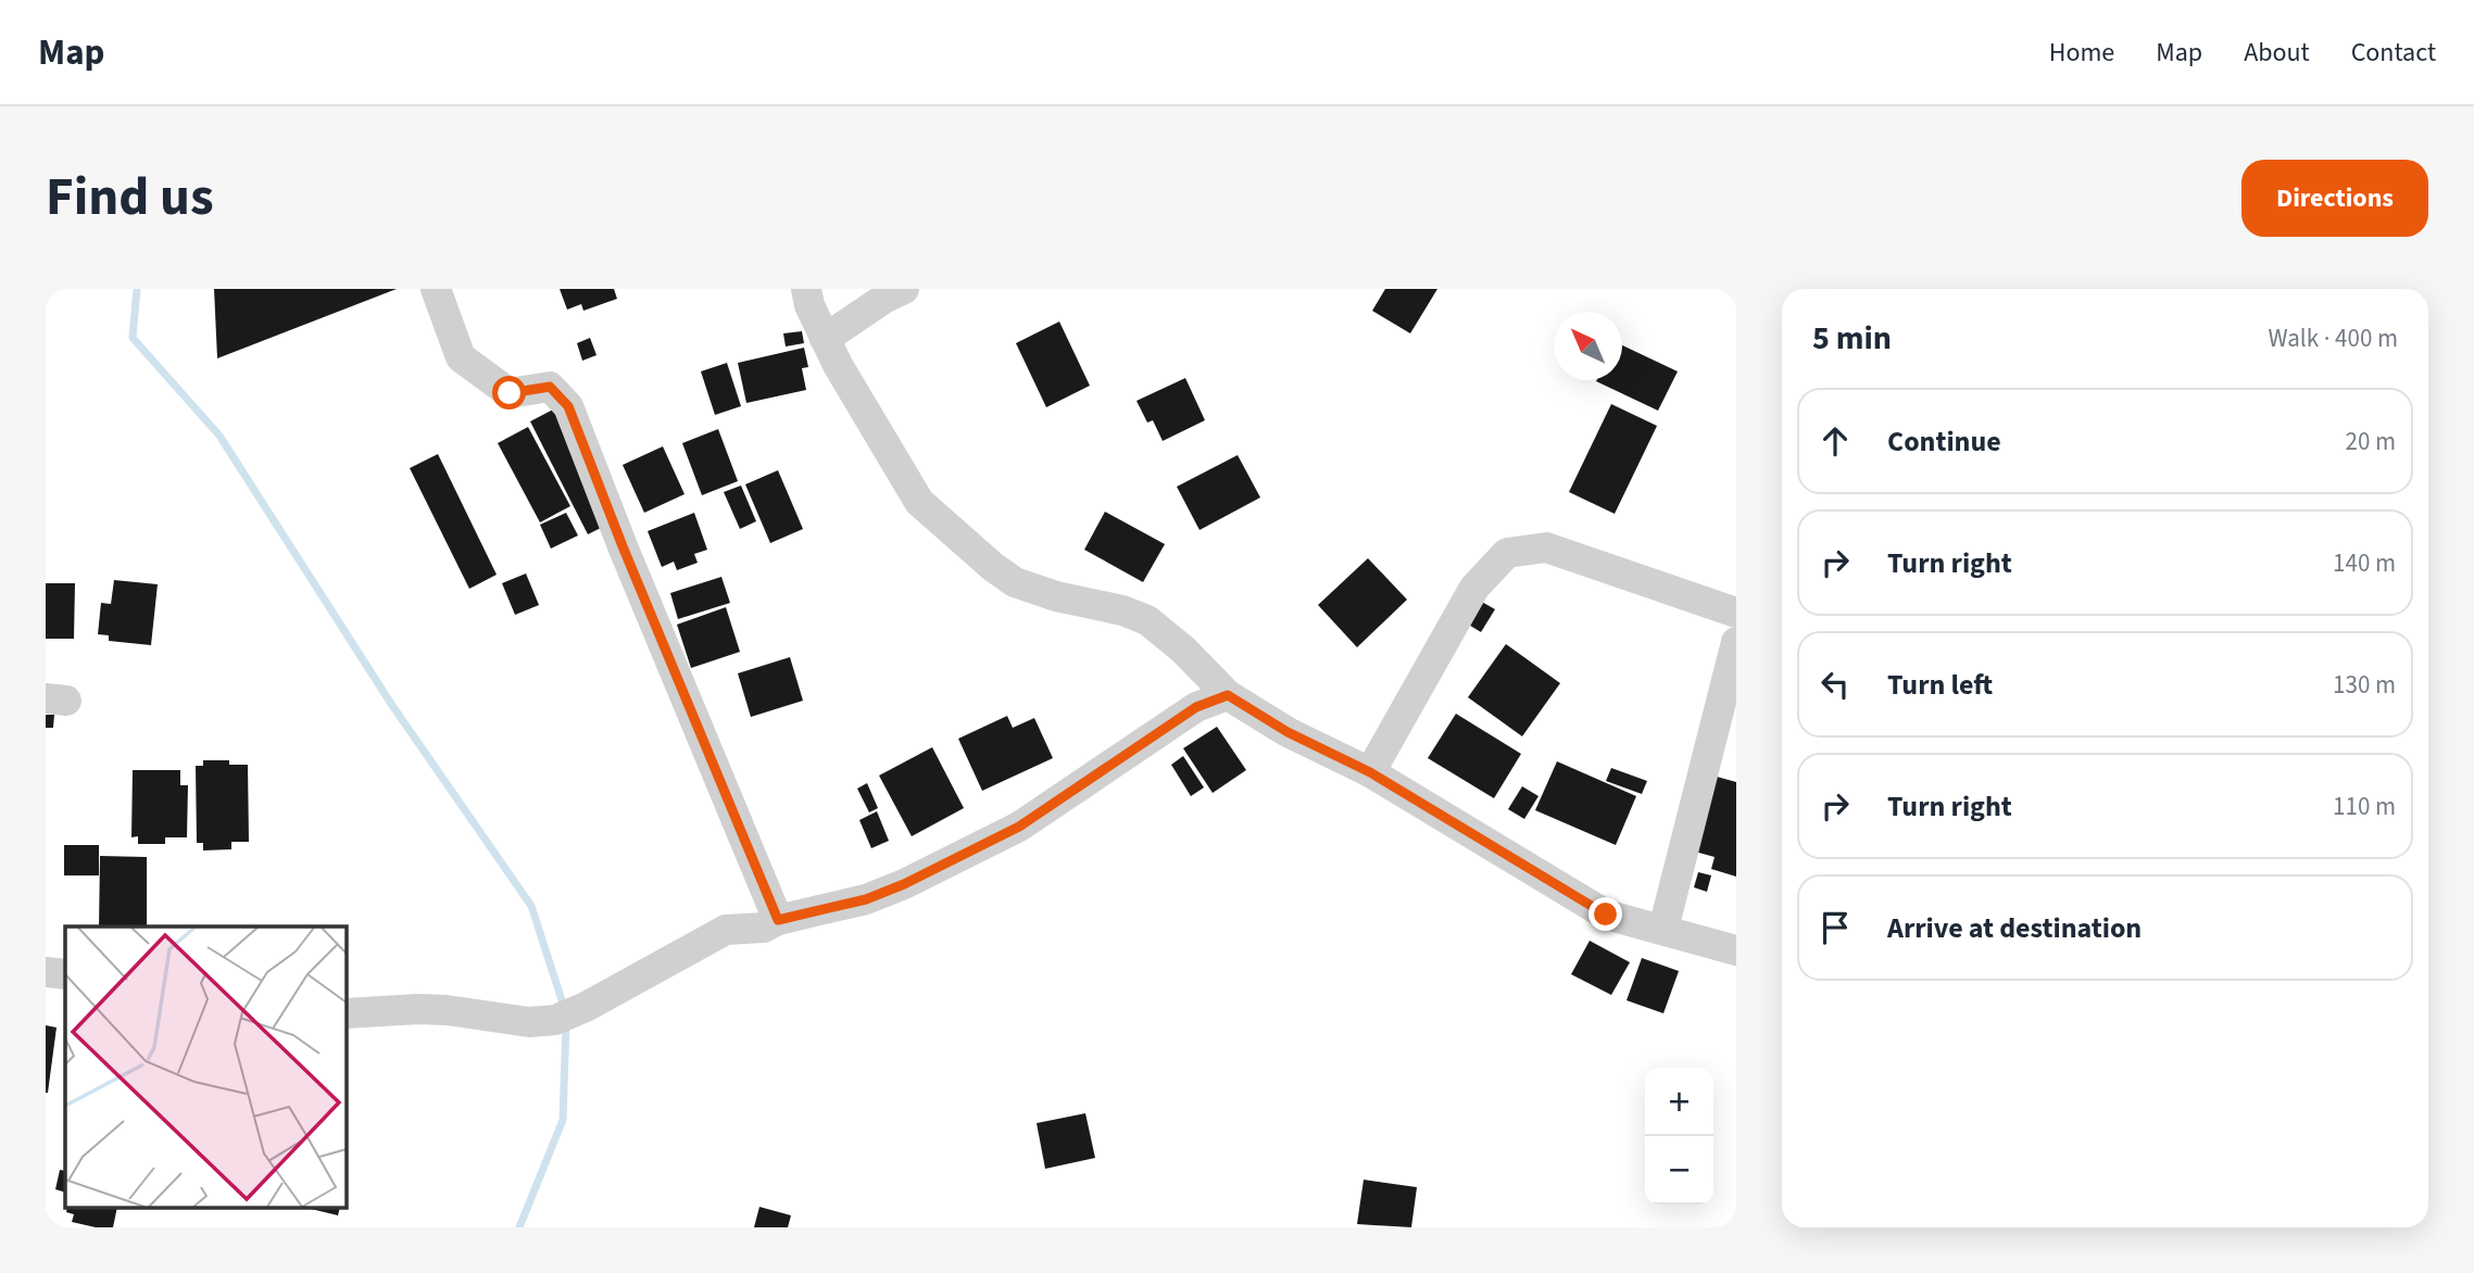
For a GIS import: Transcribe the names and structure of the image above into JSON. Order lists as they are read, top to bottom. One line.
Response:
{"north":"top left","page":{"header":"Map","nav":["Home","Map","About","Contact"],"title":"Find us","buttons":"Directions","heading":["5 min","Walk · 400 m"],"list":[["Continue","20 m"],["Turn right","140 m"],["Turn left","130 m"],["Turn right","110 m"],"Arrive at destination"],"map_buttons":["+","−"]}}
